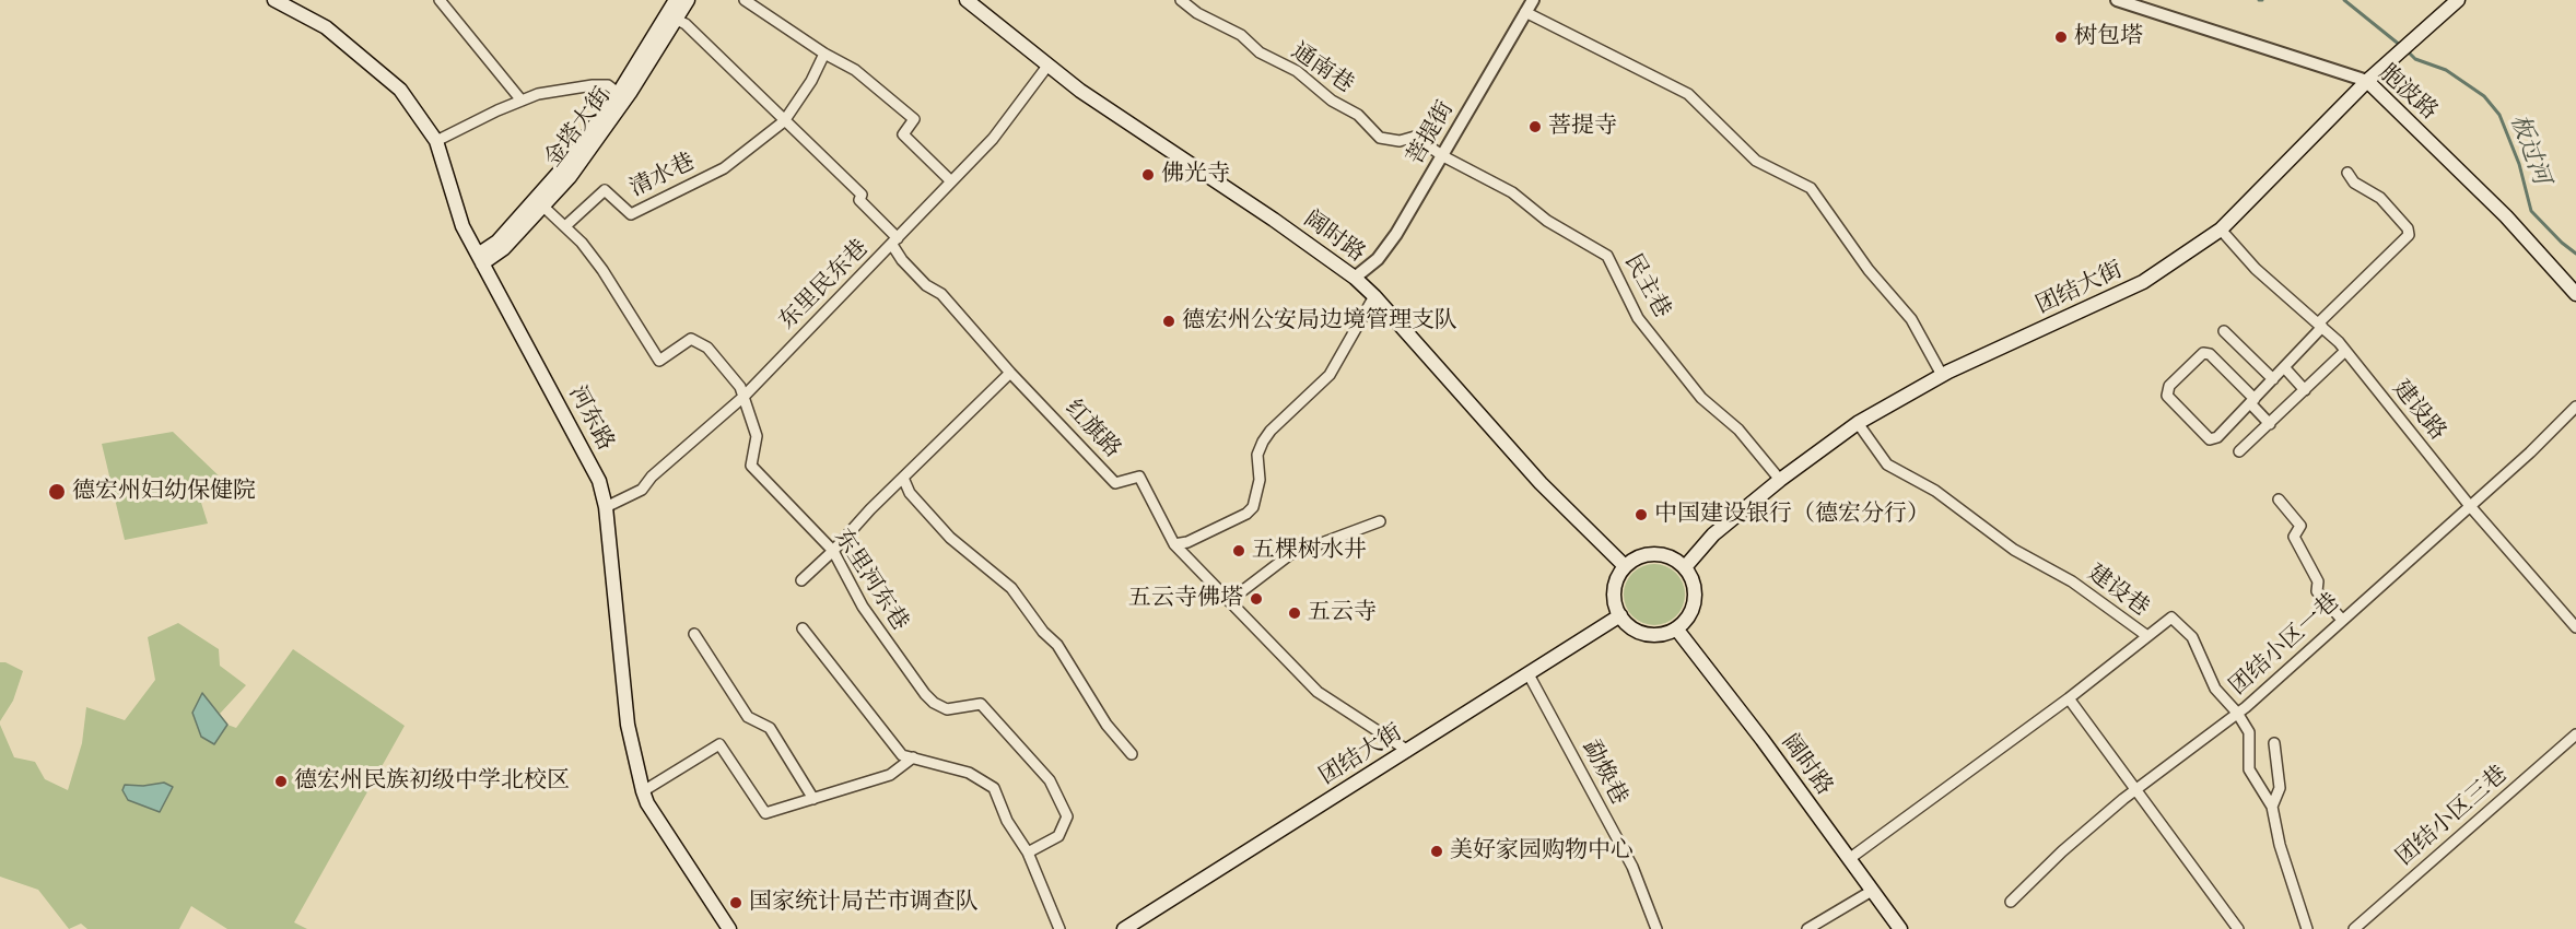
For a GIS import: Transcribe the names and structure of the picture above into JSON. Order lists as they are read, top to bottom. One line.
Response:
{"streets":{"main road":["胞波路","金塔大街","阔时路","团结大街","河东路"],"street":["通南巷","菩提街","清水巷","东里民东巷","民主巷","建设路","红旗路","东里河东巷","建设巷","团结小区一巷","勐焕巷","团结小区三巷"]},"crossings":[["通南巷","菩提街"],["通南巷","民主巷"],["胞波路","团结大街"],["金塔大街","河东路"],["金塔大街","东里河东巷"],["菩提街","阔时路"],["菩提街","民主巷"],["清水巷","东里河东巷"],["阔时路","东里民东巷"],["阔时路","团结大街"],["东里民东巷","河东路"],["东里民东巷","红旗路"],["东里民东巷","东里河东巷"],["民主巷","团结大街"],["团结大街","建设路"],["团结大街","红旗路"],["团结大街","建设巷"],["团结大街","勐焕巷"],["建设路","团结小区一巷"],["建设巷","团结小区一巷"]],"water":["板过河"],"places":["树包塔","菩提寺","佛光寺","德宏州公安局边境管理支队","德宏州妇幼保健院","中国建设银行（德宏分行）","五棵树水井","五云寺佛塔","五云寺","德宏州民族初级中学北校区","美好家园购物中心","国家统计局芒市调查队"]}
